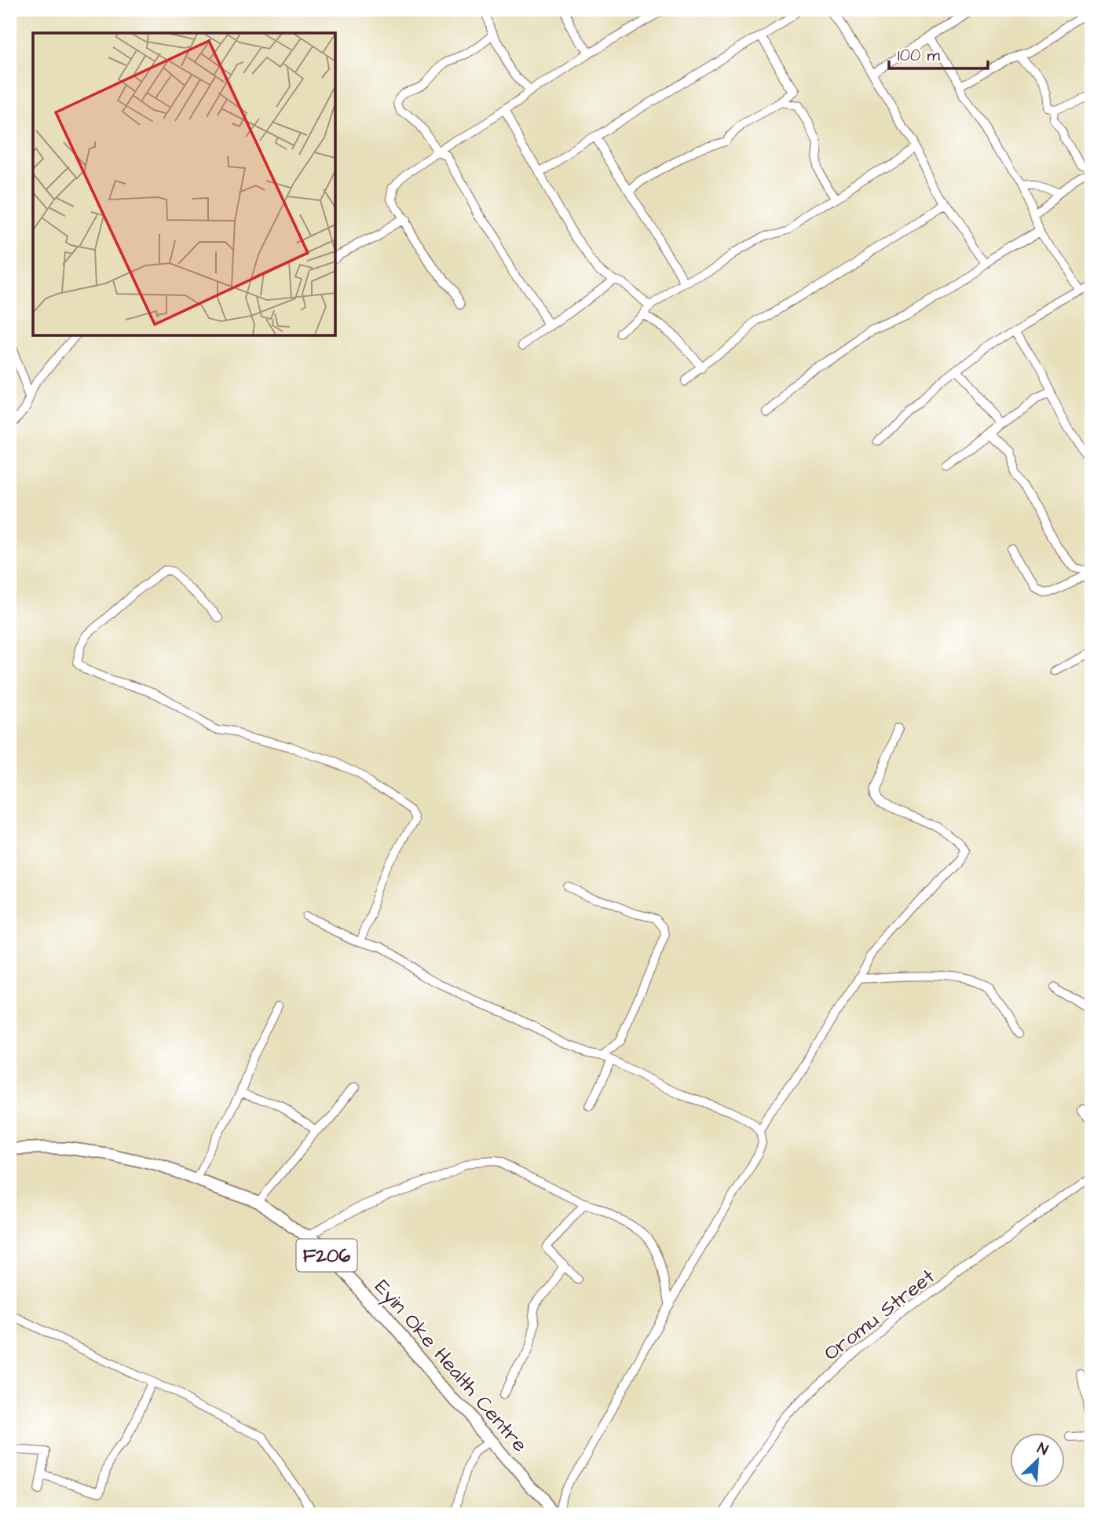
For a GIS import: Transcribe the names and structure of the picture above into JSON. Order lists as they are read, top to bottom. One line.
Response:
{"streets":{"main road":["F206","Eyin Oke Health Centre"],"street":["Oromu Street"]},"scale_bar":"100 m","north":"top right"}
